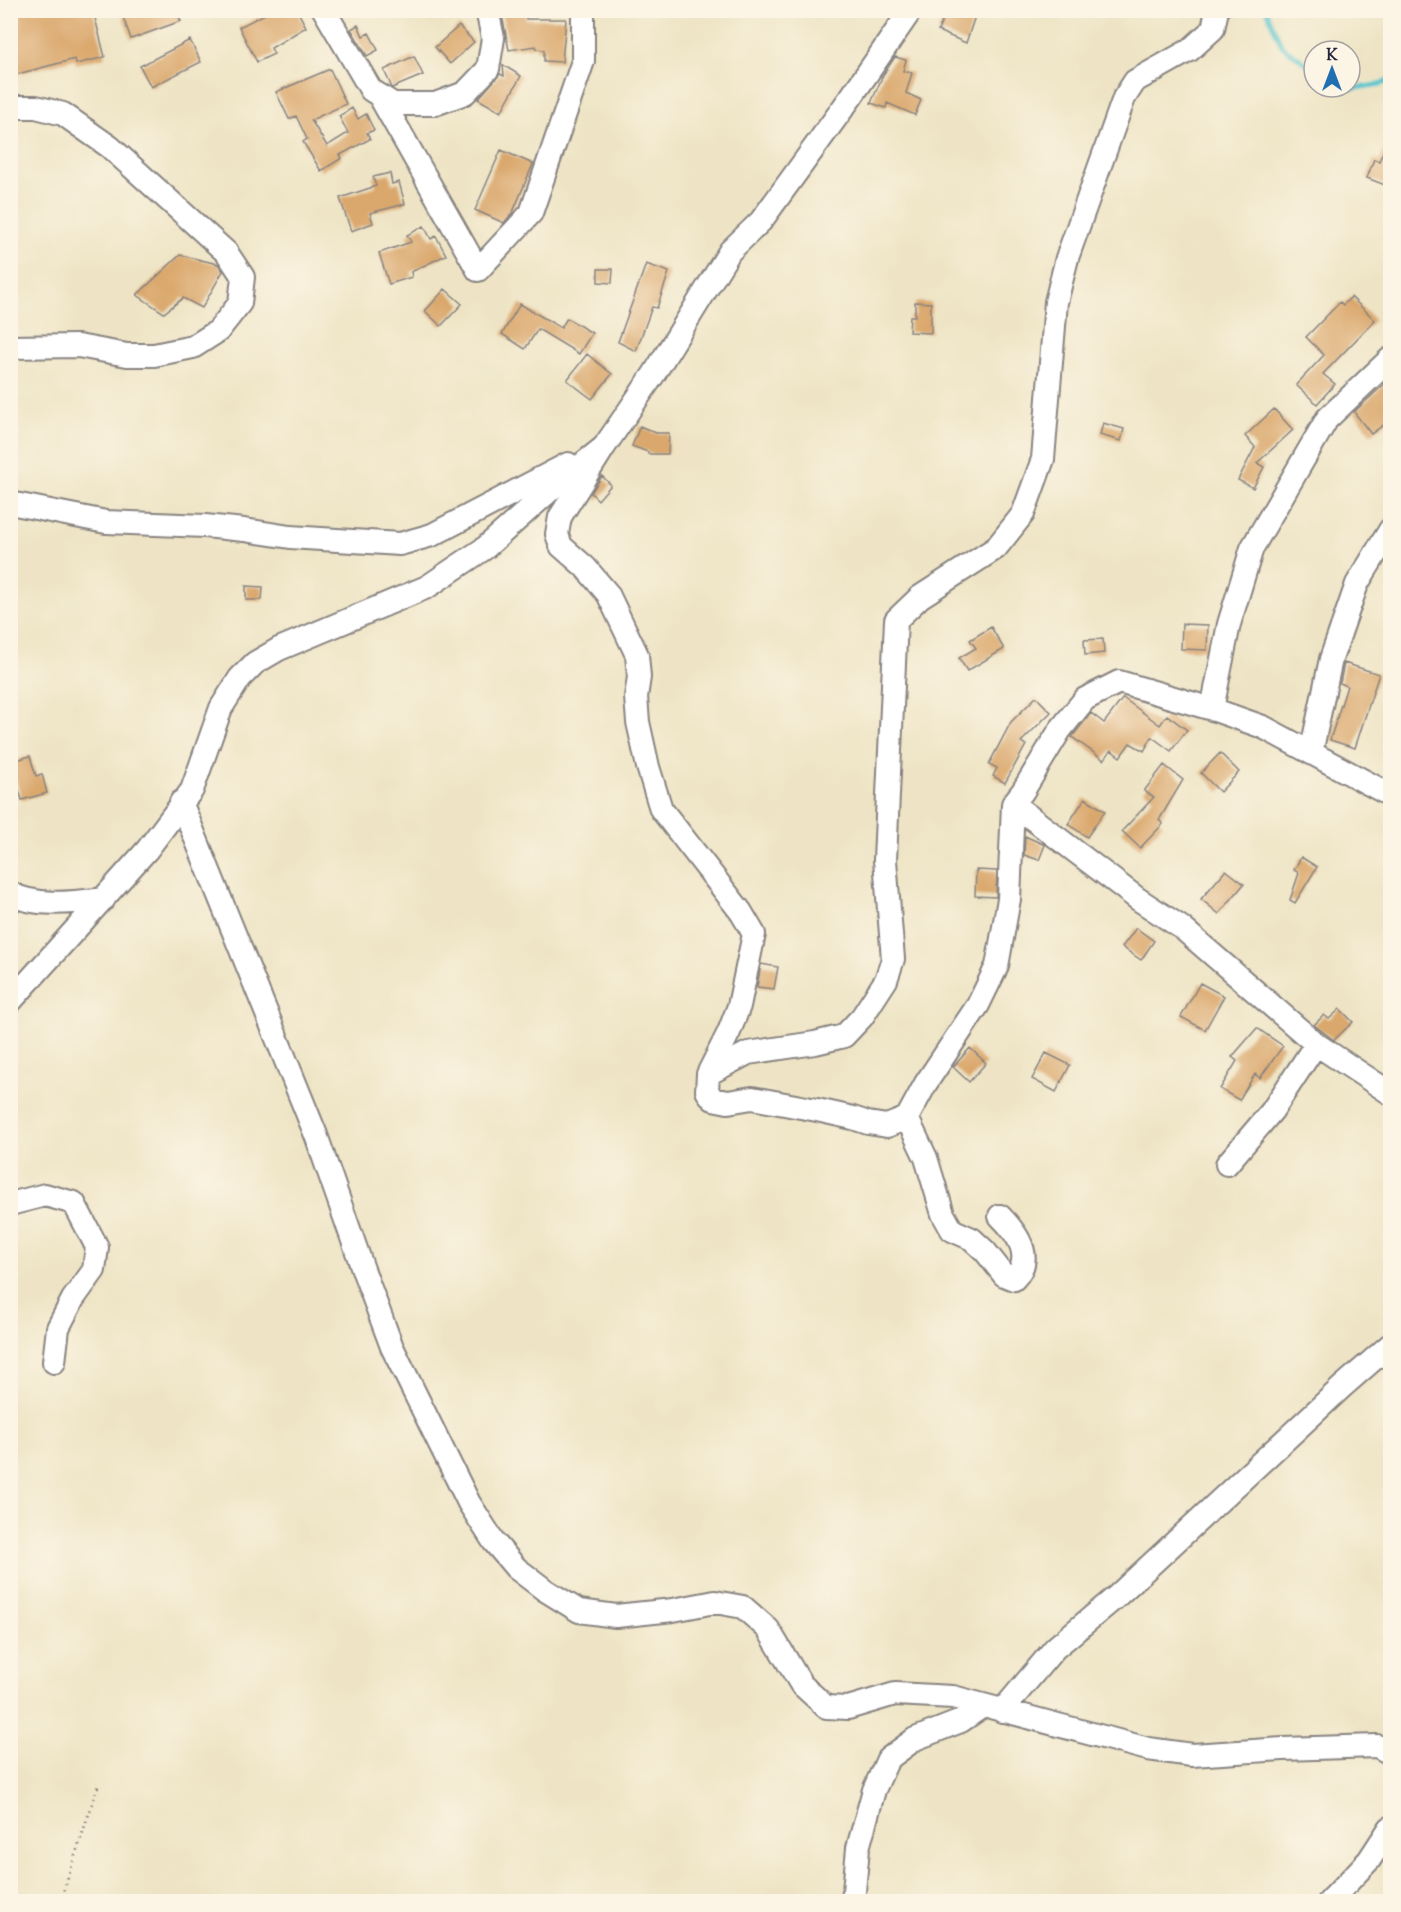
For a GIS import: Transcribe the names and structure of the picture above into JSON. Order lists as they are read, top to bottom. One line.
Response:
{"north":"top"}
